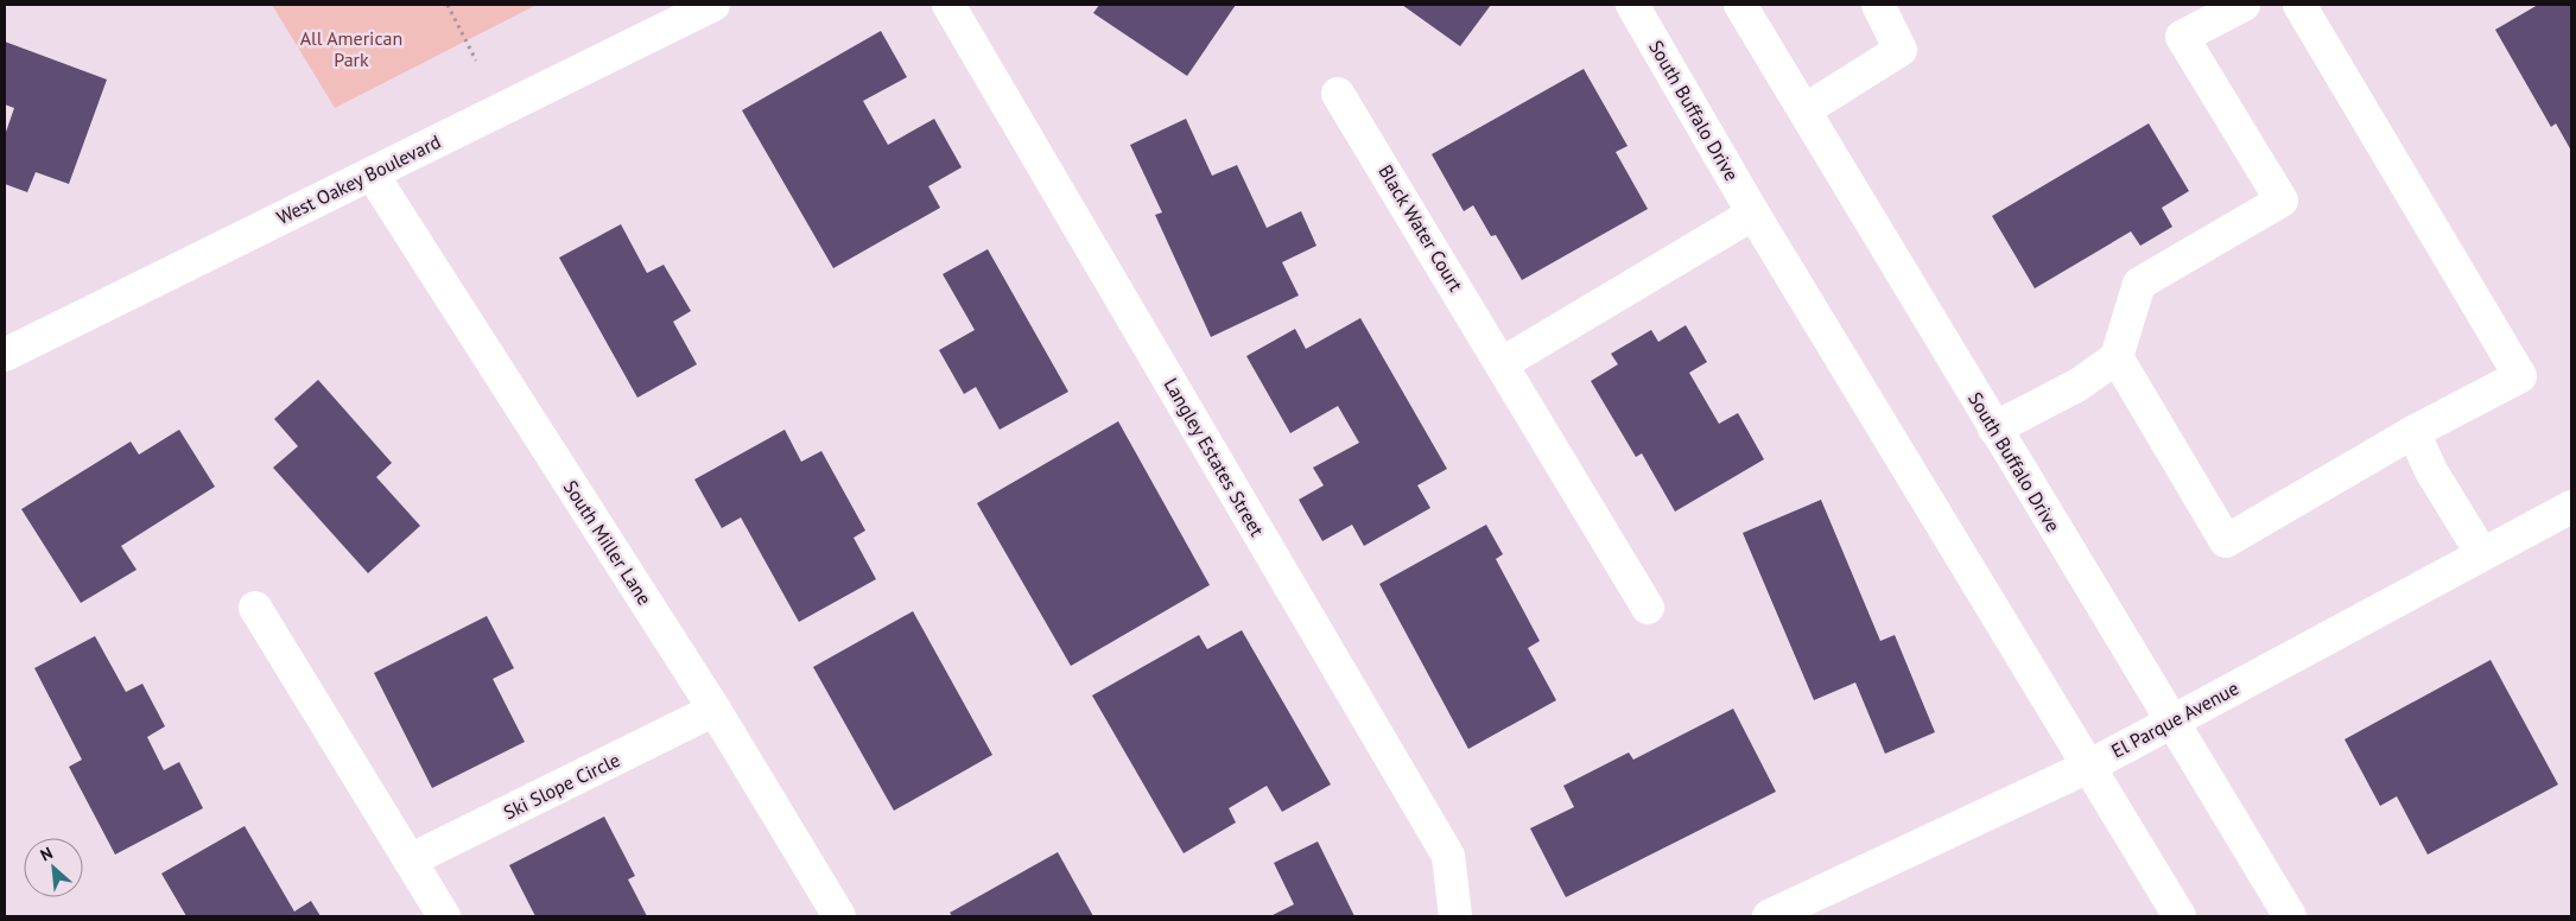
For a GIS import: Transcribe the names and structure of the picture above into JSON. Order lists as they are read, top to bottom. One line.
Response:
{"streets":{"street":["South Buffalo Drive","West Oakey Boulevard","Black Water Court","Langley Estates Street","South Miller Lane","El Parque Avenue","Ski Slope Circle"]},"crossings":[["South Buffalo Drive","El Parque Avenue"],["West Oakey Boulevard","South Miller Lane"],["South Miller Lane","Ski Slope Circle"]],"parks":["All American Park"],"north":"top left"}
